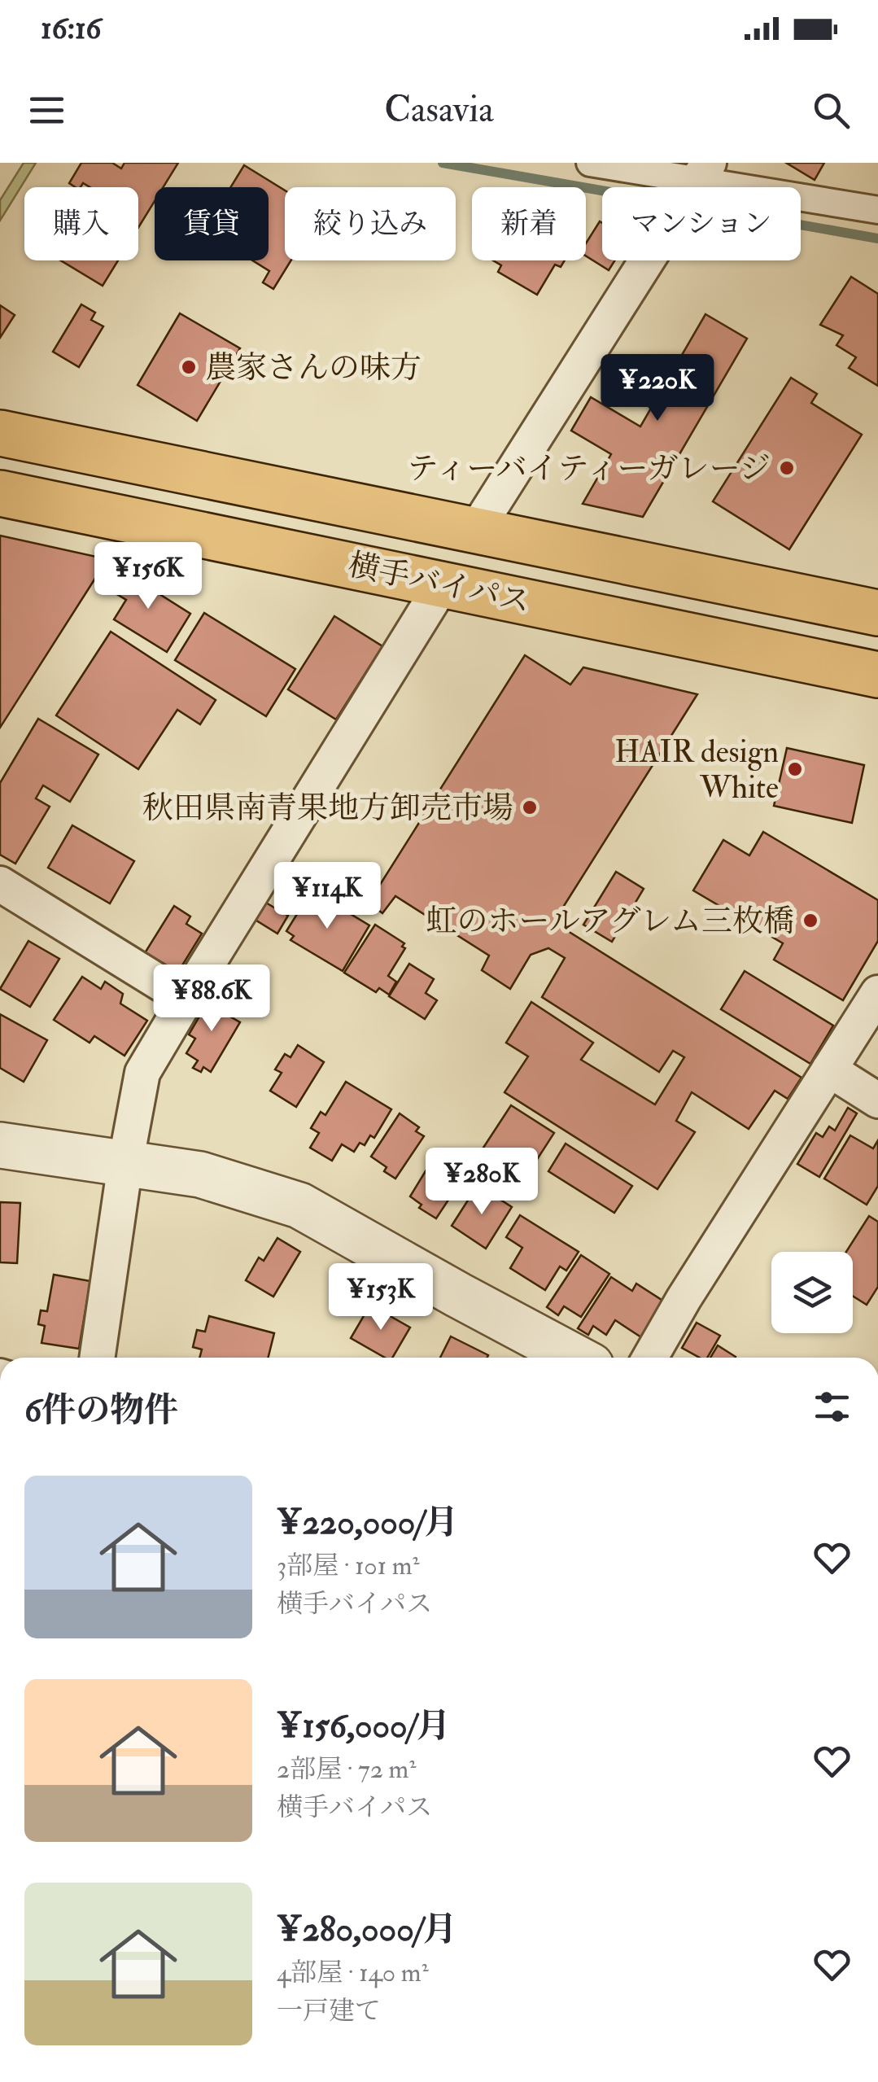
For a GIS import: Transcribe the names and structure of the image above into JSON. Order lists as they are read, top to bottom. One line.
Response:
{"streets":{"highway":["横手バイパス"]},"places":["農家さんの味方","ティーバイティーガレージ","HAIR design White","秋田県南青果地方卸売市場","虹のホールアグレム三枚橋"],"page":{"status":"16:16","header":"Casavia","chip":["購入","賃貸","絞り込み","新着","マンション"],"price":["¥220K","¥156K","¥114K","¥88.6K","¥280K","¥153K"],"heading":"6件の物件","list":[{"name":"¥220,000/月","note":"3部屋 · 101 m² · 横手バイパス"},{"name":"¥156,000/月","note":"2部屋 · 72 m² · 横手バイパス"},{"name":"¥280,000/月","note":"4部屋 · 140 m² · 一戸建て"}]}}
